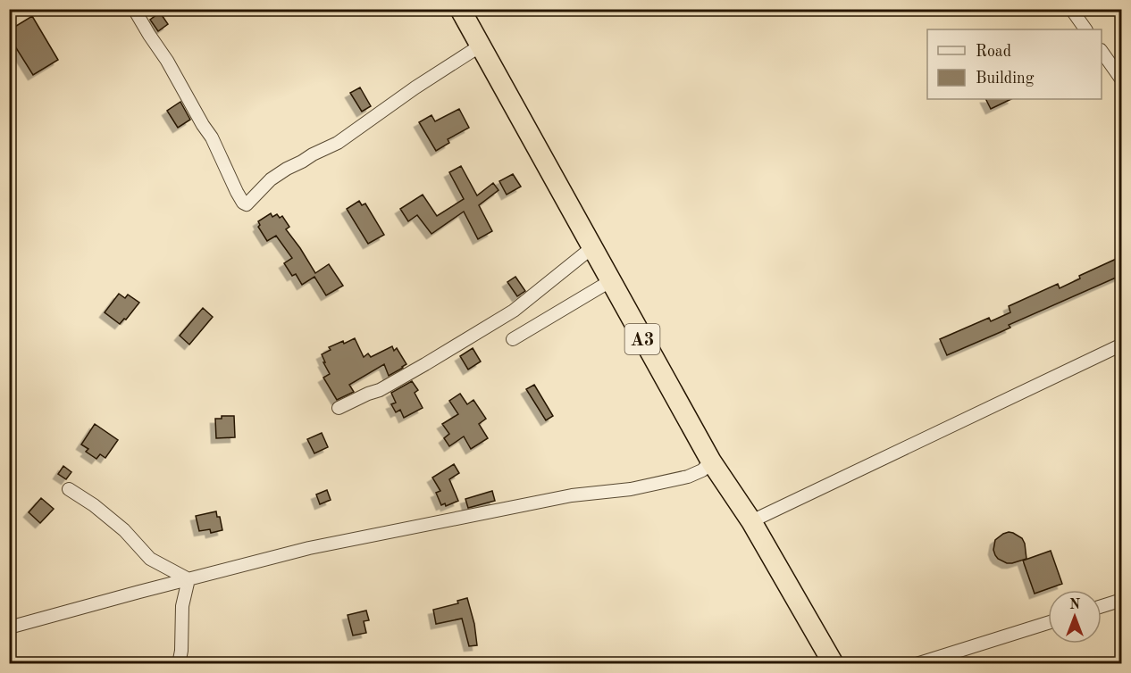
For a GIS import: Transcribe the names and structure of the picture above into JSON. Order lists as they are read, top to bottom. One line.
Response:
{"streets":{"highway":["A3"]},"legend":["Road","Building"],"north":"top"}
